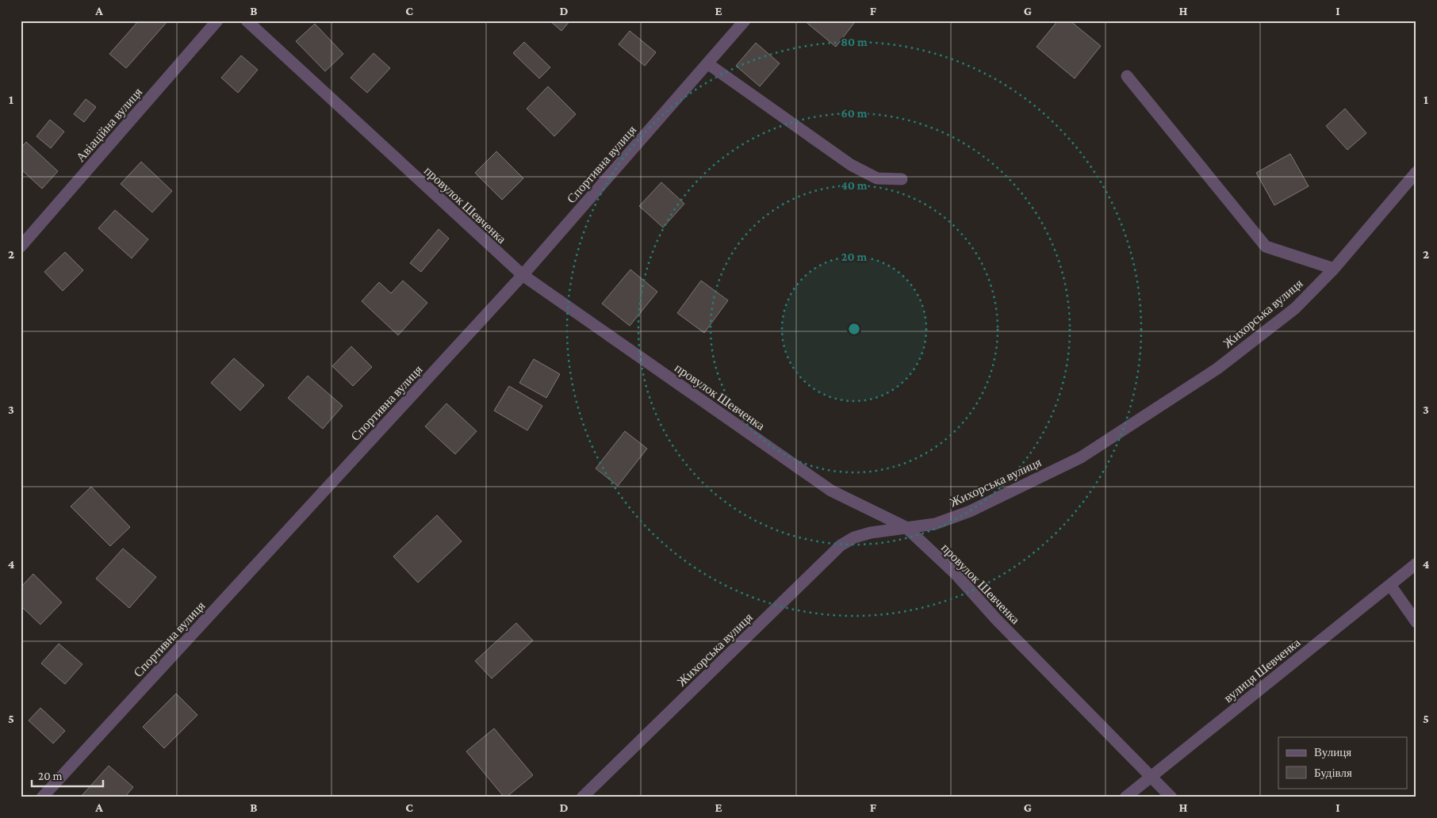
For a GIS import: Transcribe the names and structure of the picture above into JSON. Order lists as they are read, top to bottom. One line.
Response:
{"streets":{"street":["Авіаційна вулиця","Спортивна вулиця","провулок Шевченка","Жихорська вулиця","вулиця Шевченка"]},"crossings":[["Спортивна вулиця","провулок Шевченка"],["провулок Шевченка","Жихорська вулиця"],["провулок Шевченка","вулиця Шевченка"]],"legend":["Вулиця","Будівля"],"scale_bar":"20 m","grid":{"columns":["A","B","C","D","E","F","G","H","I"],"rows":["1","2","3","4","5"]},"rings":["80 m","60 m","40 m","20 m"]}
